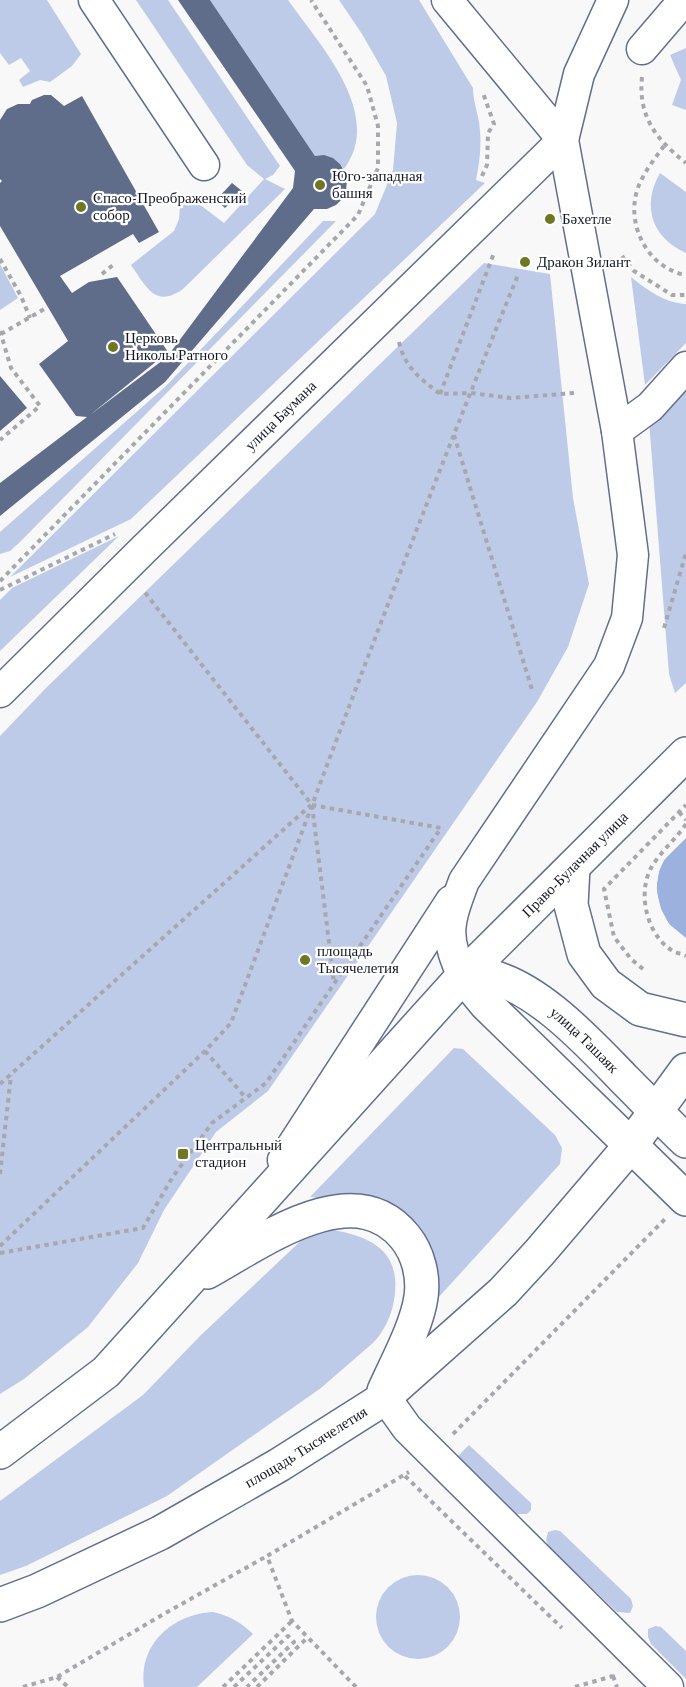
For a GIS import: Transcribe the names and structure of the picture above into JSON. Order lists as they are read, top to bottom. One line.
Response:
{"streets":{"main road":["Право-Булачная улица","улица Ташаяк","площадь Тысячелетия"],"street":["улица Баумана"]},"crossings":[["Право-Булачная улица","улица Ташаяк"],["улица Ташаяк","площадь Тысячелетия"]],"places":{"other":["Юго-западная башня","Спасо-Преображенский собор","Бәхетле","Дракон Зилант","Церковь Николы Ратного","площадь Тысячелетия"],"transit":["Центральный стадион"]}}
